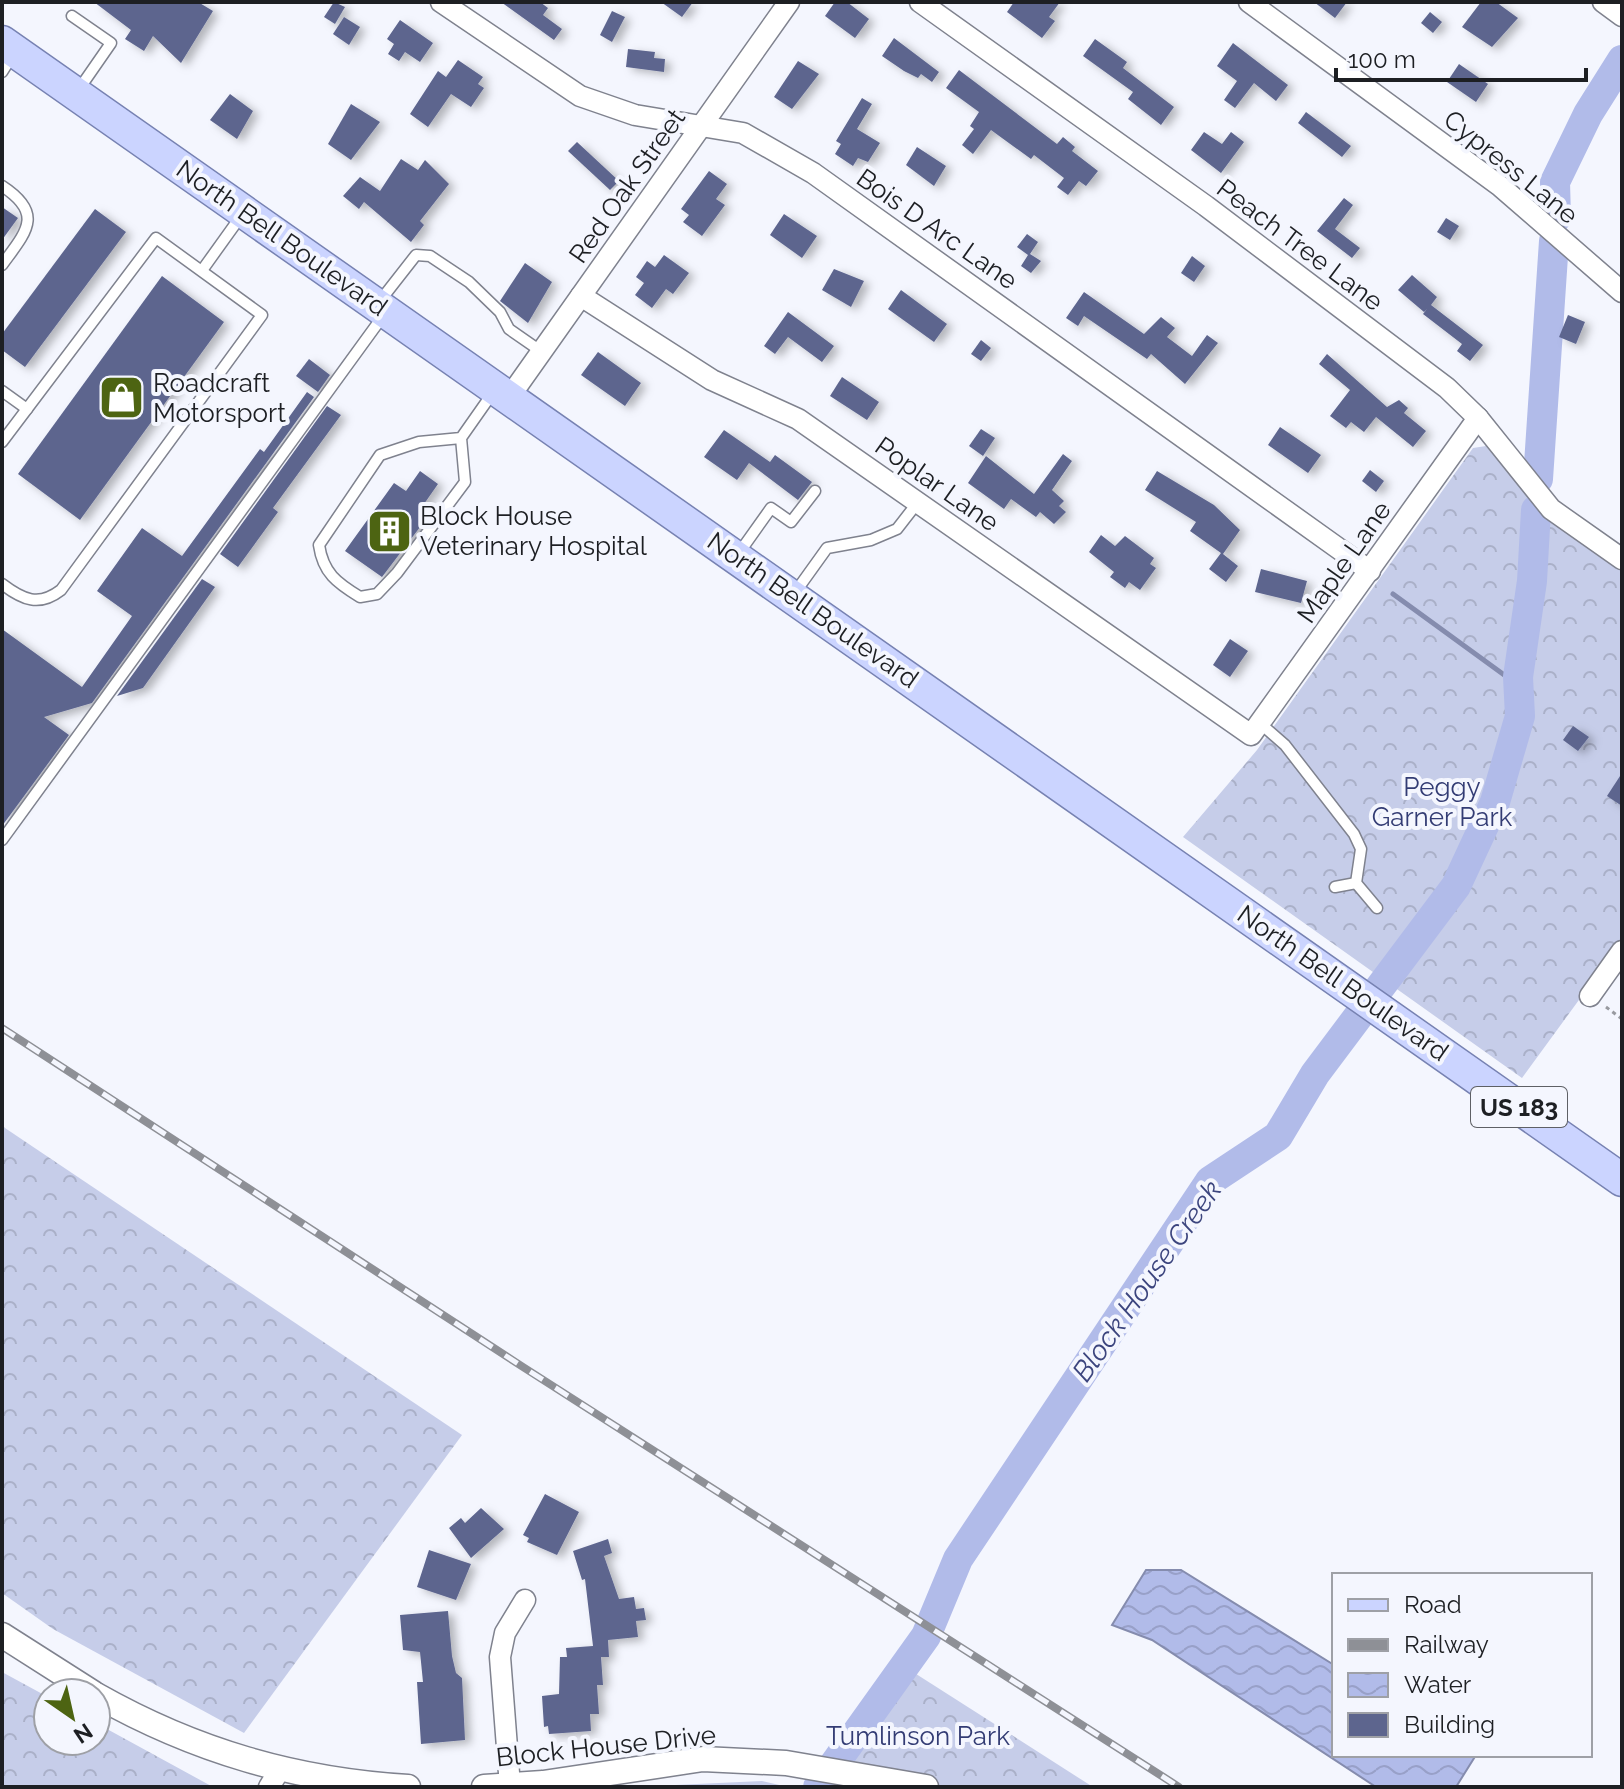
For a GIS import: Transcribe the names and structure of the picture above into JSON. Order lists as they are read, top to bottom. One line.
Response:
{"streets":{"main road":["North Bell Boulevard","US 183"],"street":["Cypress Lane","Red Oak Street","Bois D Arc Lane","Peach Tree Lane","Poplar Lane","Maple Lane","Block House Drive"]},"crossings":[["Red Oak Street","Bois D Arc Lane"],["Red Oak Street","North Bell Boulevard"],["Red Oak Street","Poplar Lane"],["Bois D Arc Lane","Maple Lane"],["Peach Tree Lane","Maple Lane"],["Poplar Lane","Maple Lane"]],"water":["Block House Creek"],"parks":["Peggy Garner Park","Tumlinson Park"],"places":{"shop":["Roadcraft Motorsport"],"building":["Block House Veterinary Hospital"]},"legend":["Road","Railway","Water","Building"],"scale_bar":"100 m","north":"bottom right"}
